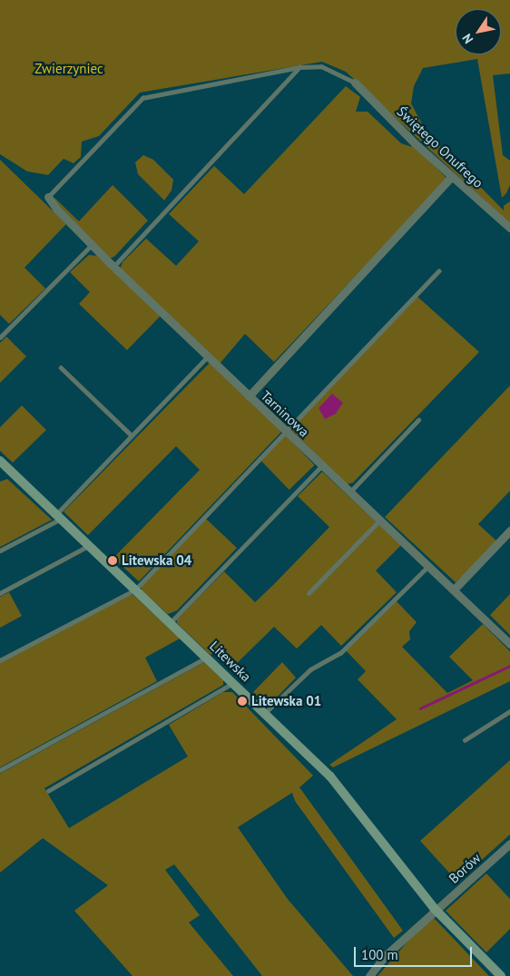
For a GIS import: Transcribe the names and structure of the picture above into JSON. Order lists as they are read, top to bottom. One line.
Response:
{"streets":{"street":["Świętego Onufrego","Tarninowa","Litewska","Borów"]},"crossings":[["Litewska","Borów"]],"parks":["Zwierzyniec"],"places":["Litewska 04","Litewska 01"],"scale_bar":"100 m","north":"bottom left"}
